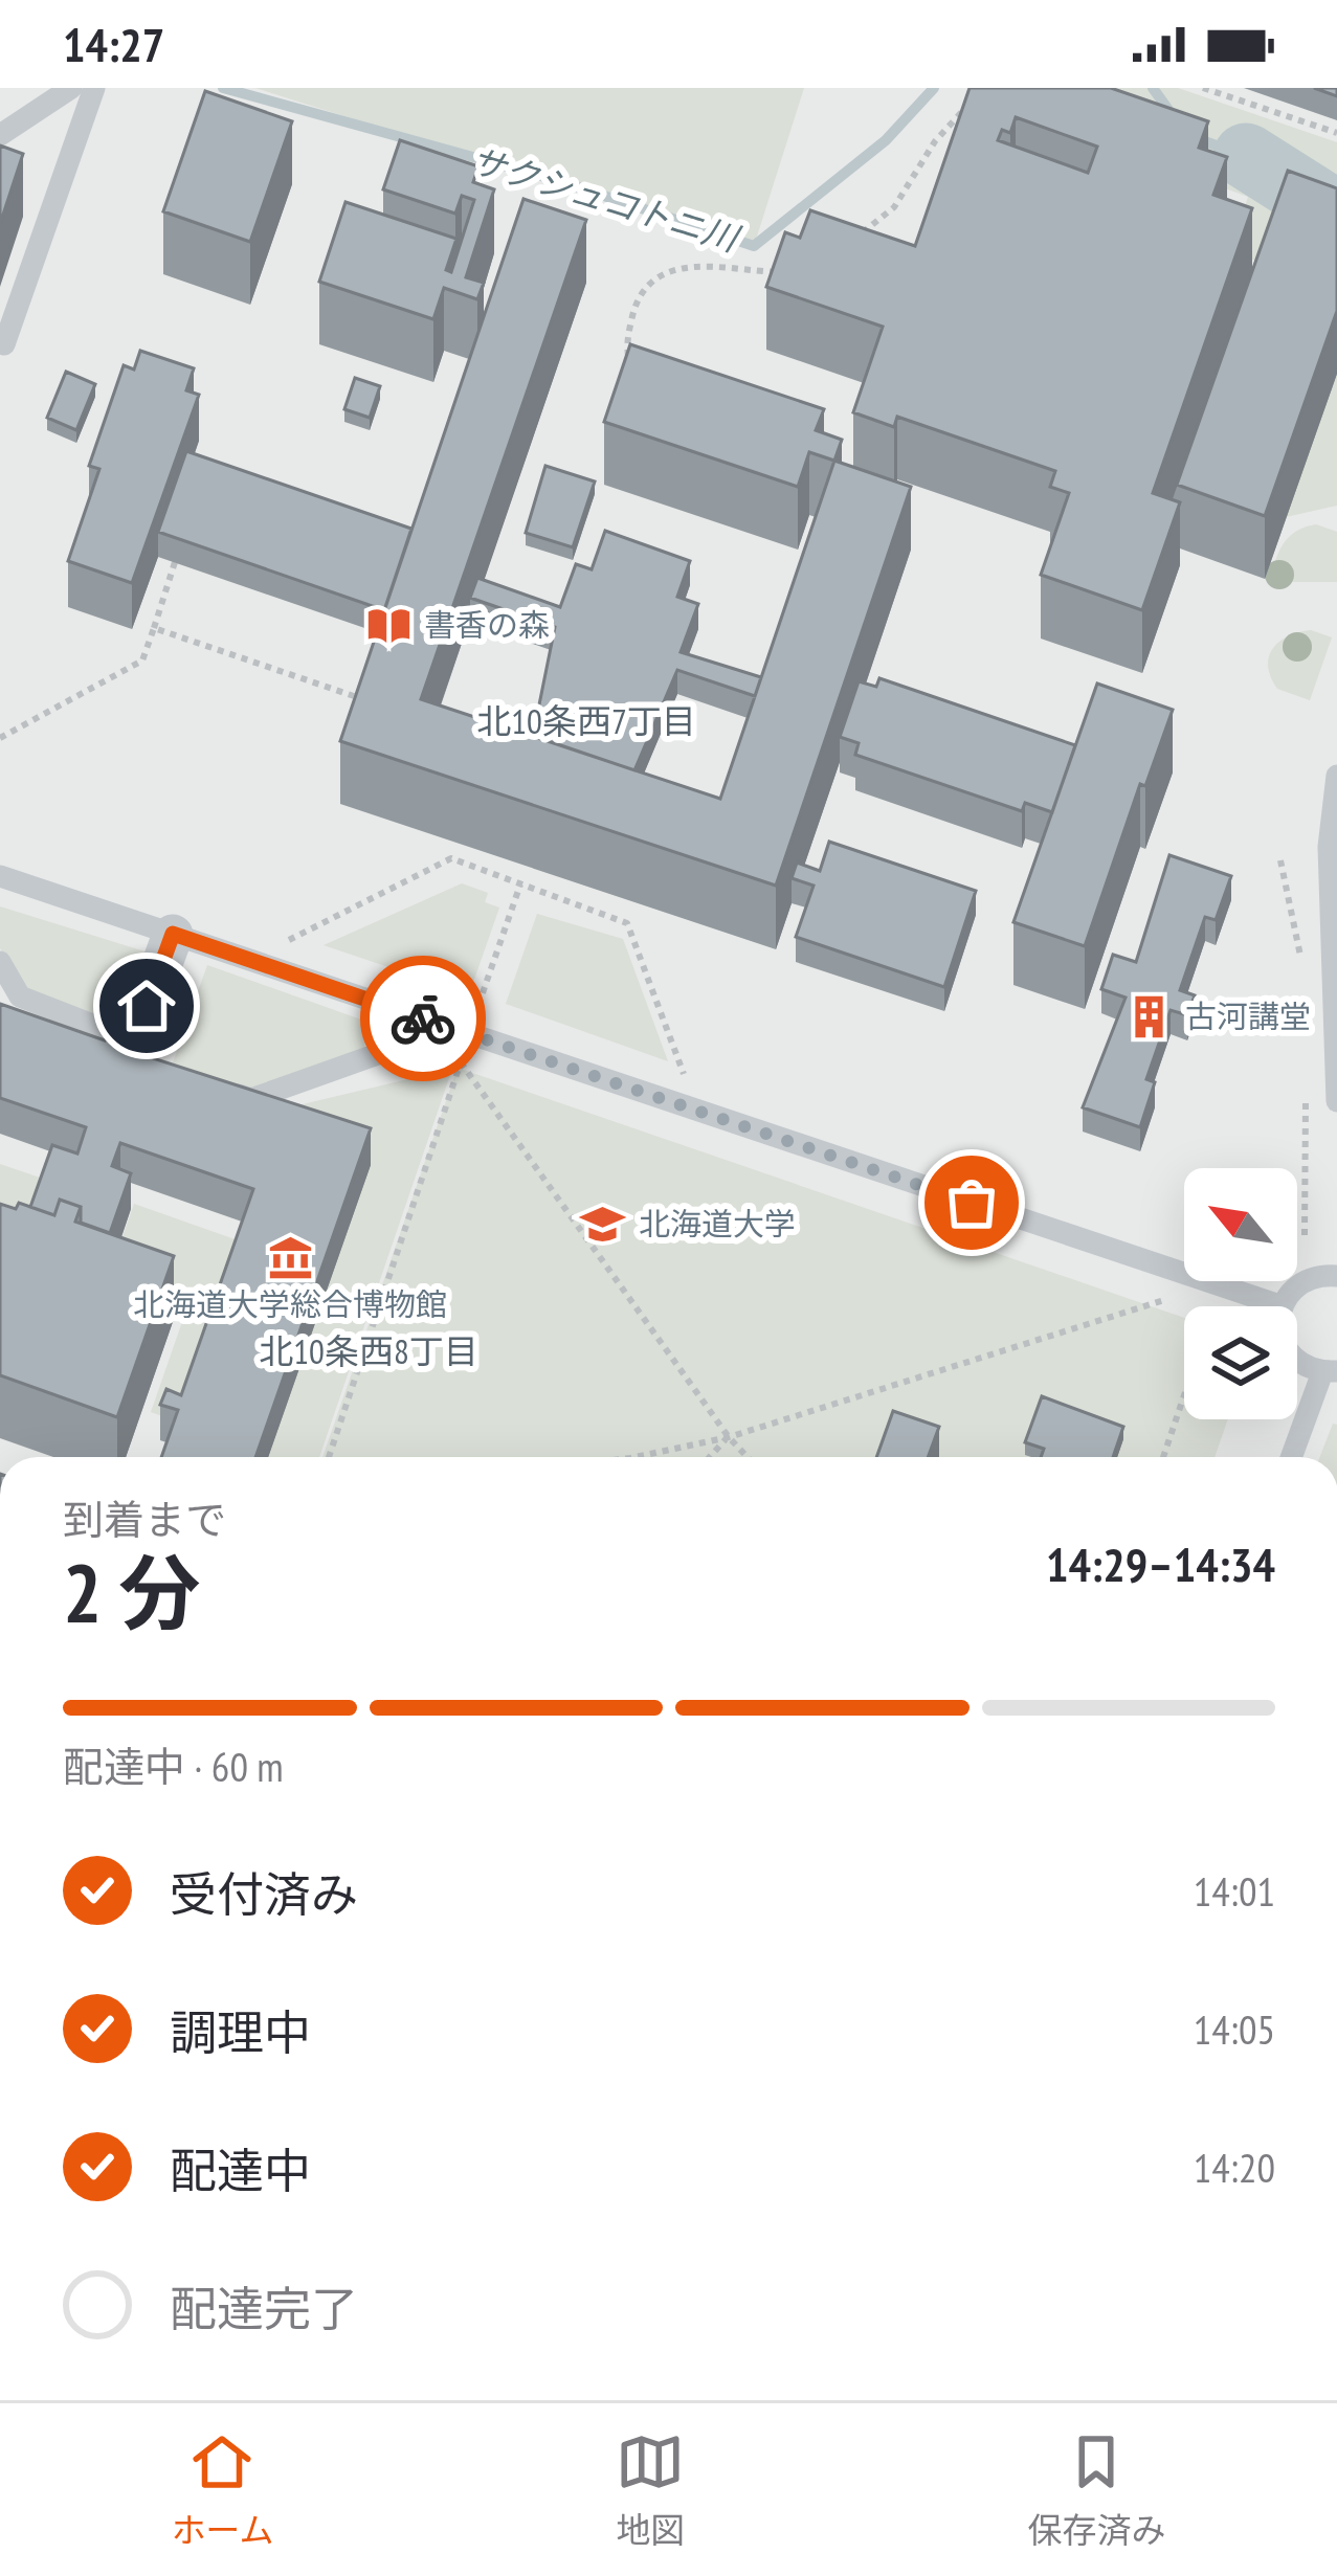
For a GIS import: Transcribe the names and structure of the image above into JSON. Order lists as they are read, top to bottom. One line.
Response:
{"districts":["北10条西7丁目","北10条西8丁目"],"water":["サクシュコトニ川"],"places":{"library":["書香の森"],"building":["古河講堂"],"school or university":["北海道大学"],"museum":["北海道大学総合博物館"]},"north":"top left","page":{"status":"14:27","heading":["2 分","到着まで","14:29–14:34"],"bar":"配達中 · 60 m","list":[["受付済み","14:01"],["調理中","14:05"],["配達中","14:20"],"配達完了"],"tabs":["ホーム","地図","保存済み"]}}
